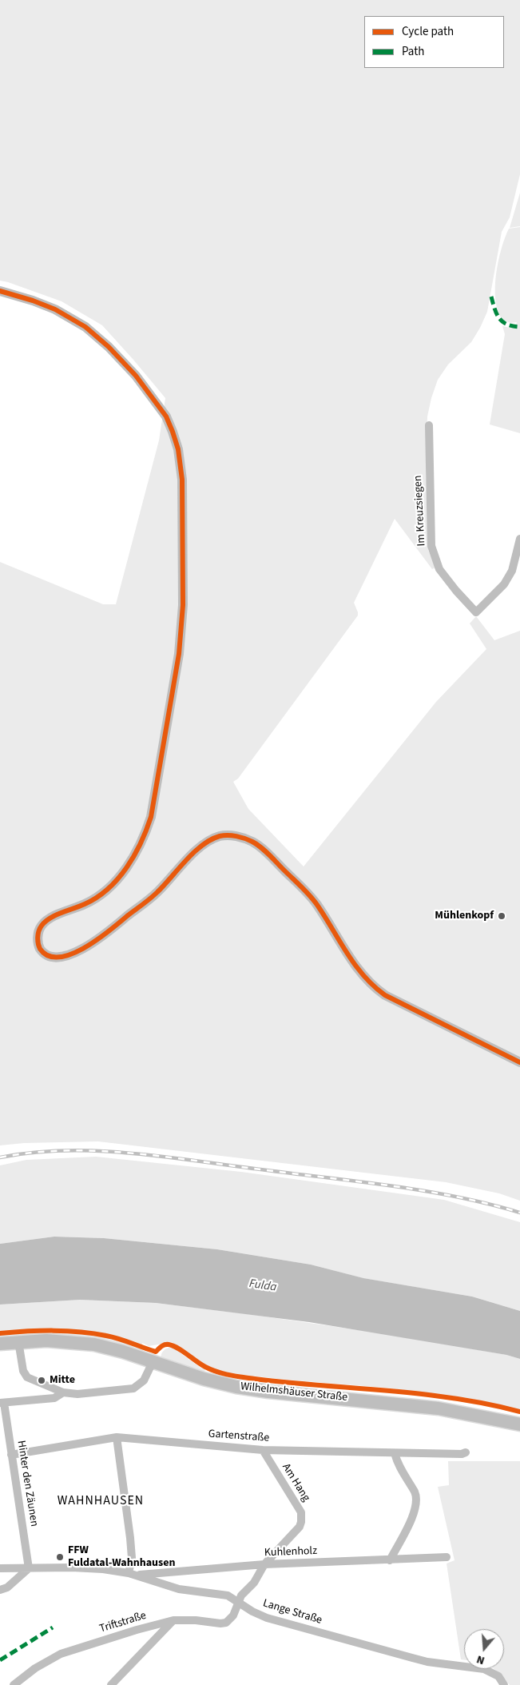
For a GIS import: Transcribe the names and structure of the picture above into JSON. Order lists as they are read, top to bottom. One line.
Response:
{"streets":{"main road":["Wilhelmshäuser Straße"],"street":["Im Kreuzsiegen","Gartenstraße","Am Hang","Hinter den Zäunen","Kuhlenholz","Lange Straße","Triftstraße"]},"crossings":[["Gartenstraße","Am Hang"],["Gartenstraße","Hinter den Zäunen"],["Am Hang","Kuhlenholz"],["Am Hang","Lange Straße"],["Am Hang","Triftstraße"],["Hinter den Zäunen","Lange Straße"],["Kuhlenholz","Lange Straße"],["Lange Straße","Triftstraße"]],"districts":["WAHNHAUSEN"],"water":["Fulda"],"places":["Mühlenkopf","Mitte","FFW Fuldatal-Wahnhausen"],"legend":["Cycle path","Path"],"north":"bottom"}
